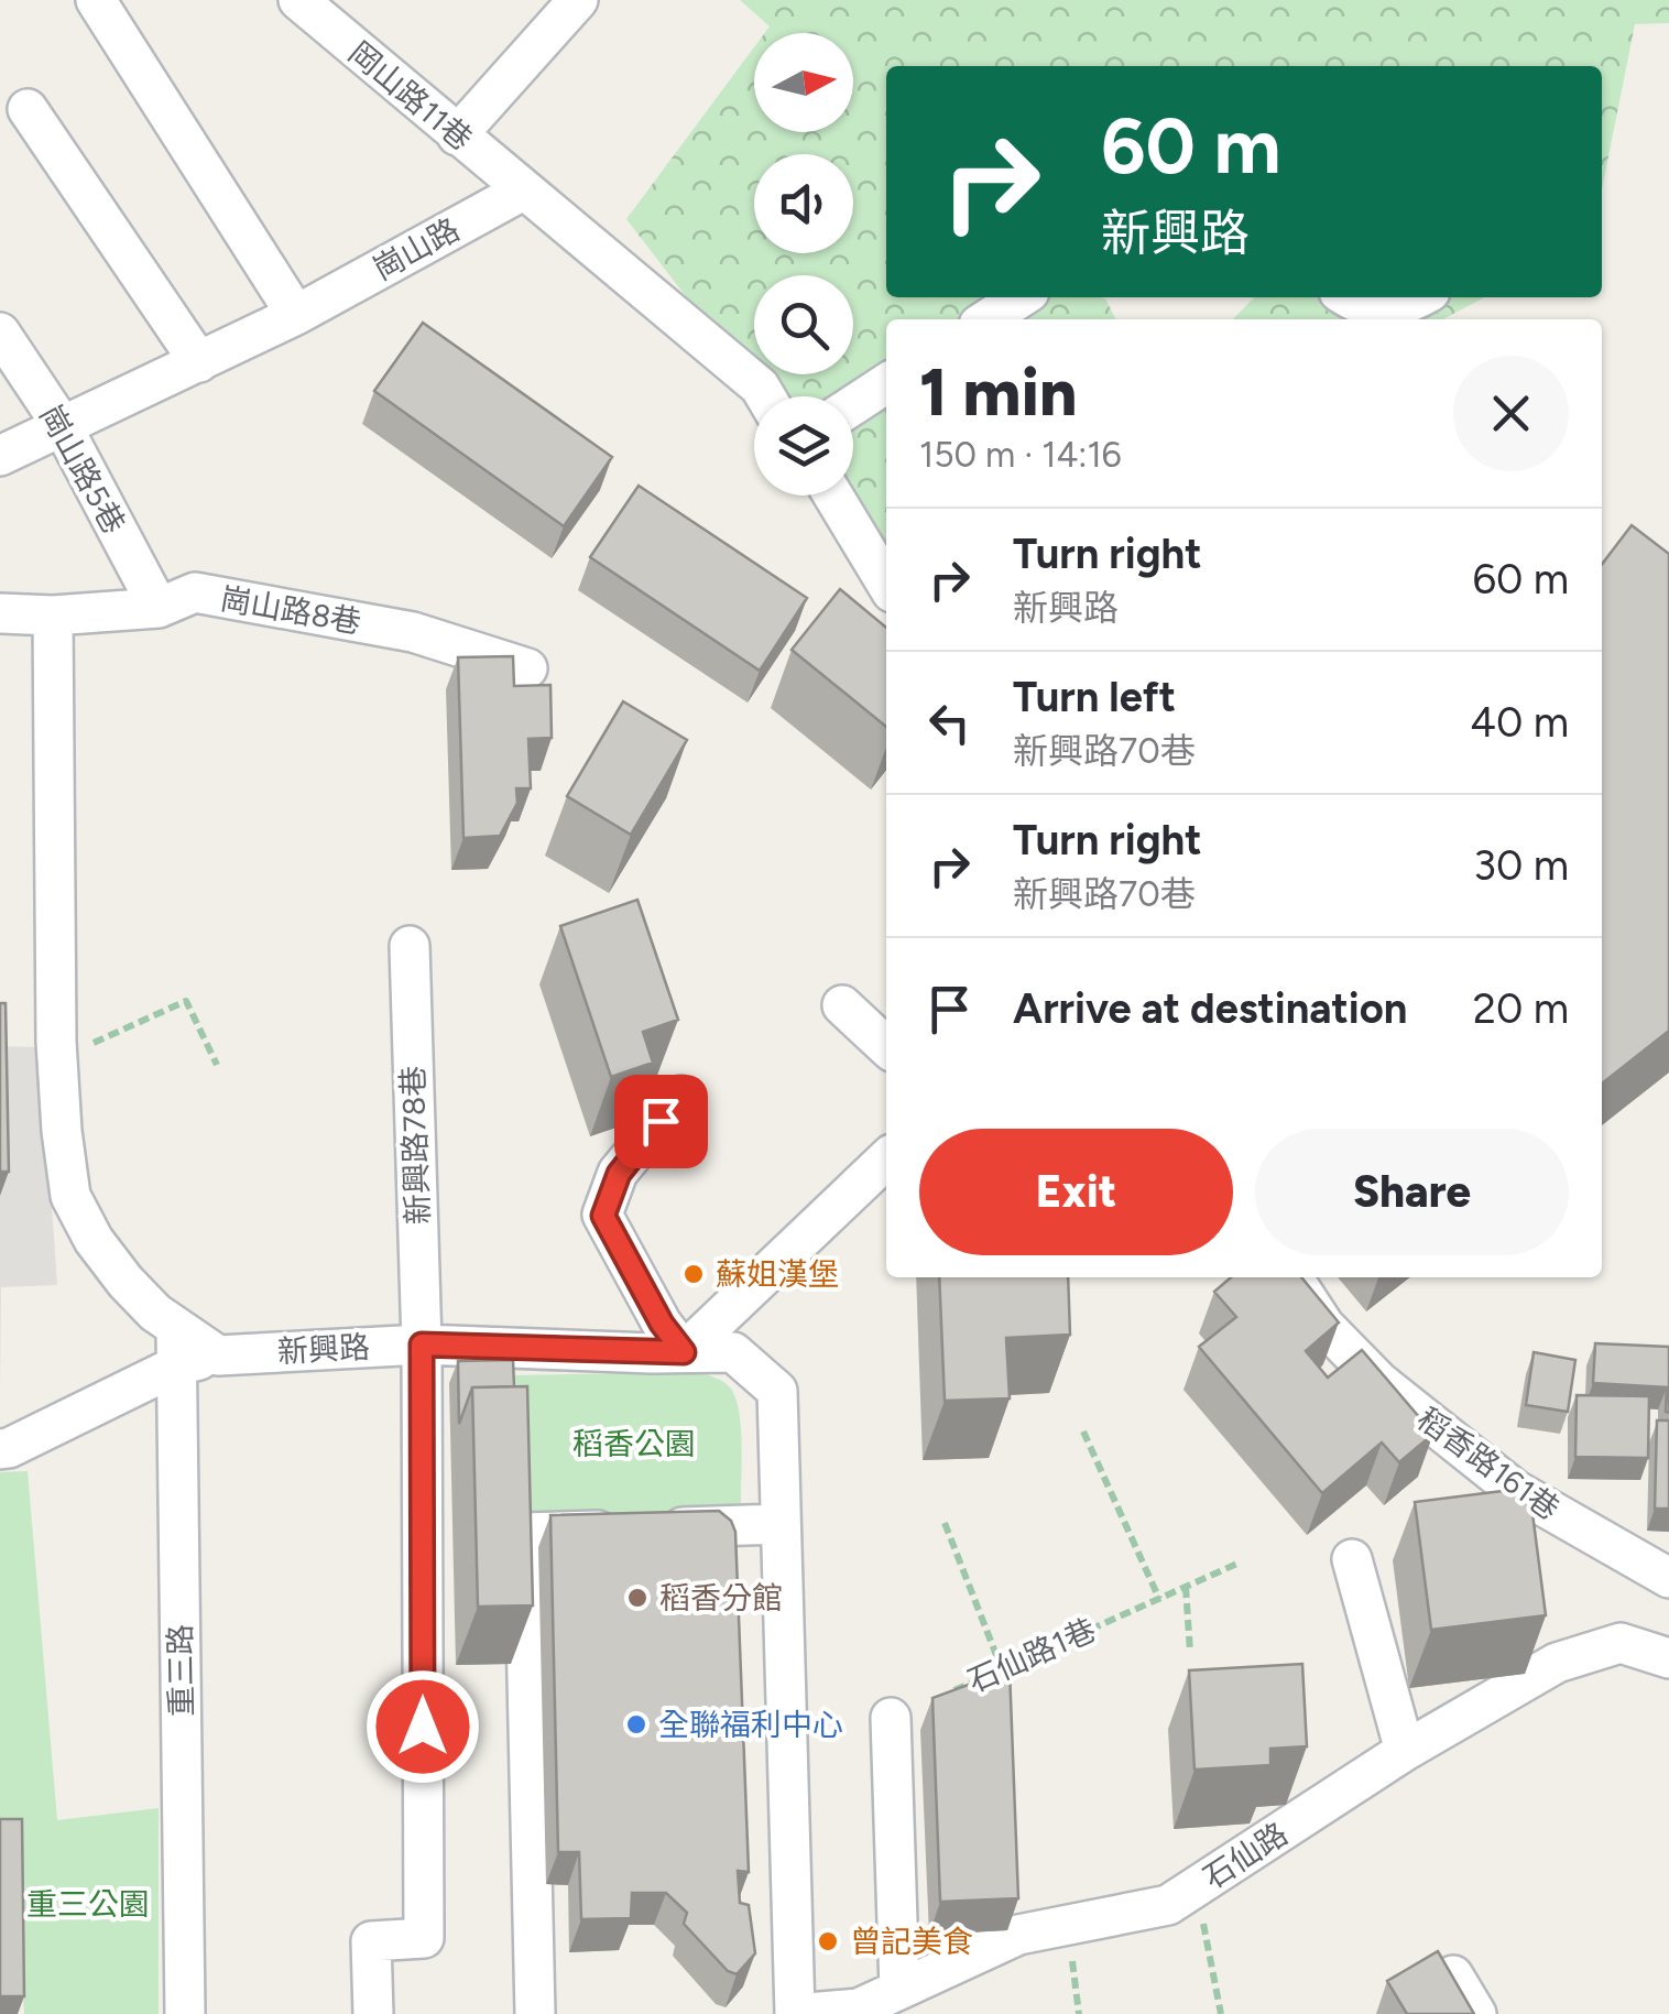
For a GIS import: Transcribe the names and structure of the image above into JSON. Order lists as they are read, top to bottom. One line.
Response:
{"streets":{"street":["岡山路11巷","崗山路","崗山路5巷","崗山路8巷","新興路78巷","新興路","稻香路161巷","重三路","石仙路"],"path":["石仙路1巷"]},"crossings":[["岡山路11巷","崗山路"],["崗山路","崗山路5巷"],["崗山路5巷","崗山路8巷"],["崗山路8巷","新興路"],["新興路78巷","新興路"],["新興路","重三路"],["新興路","石仙路"]],"parks":["稻香公園","重三公園"],"places":["蘇姐漢堡","稻香分館","全聯福利中心","曾記美食"],"north":"right","page":{"turn":["60 m","新興路"],"heading":["1 min","150 m · 14:16"],"list":[{"name":"Turn right","note":"新興路","value":"60 m"},{"name":"Turn left","note":"新興路70巷","value":"40 m"},{"name":"Turn right","note":"新興路70巷","value":"30 m"},{"name":"Arrive at destination","value":"20 m"}],"buttons":["Exit","Share"]}}
